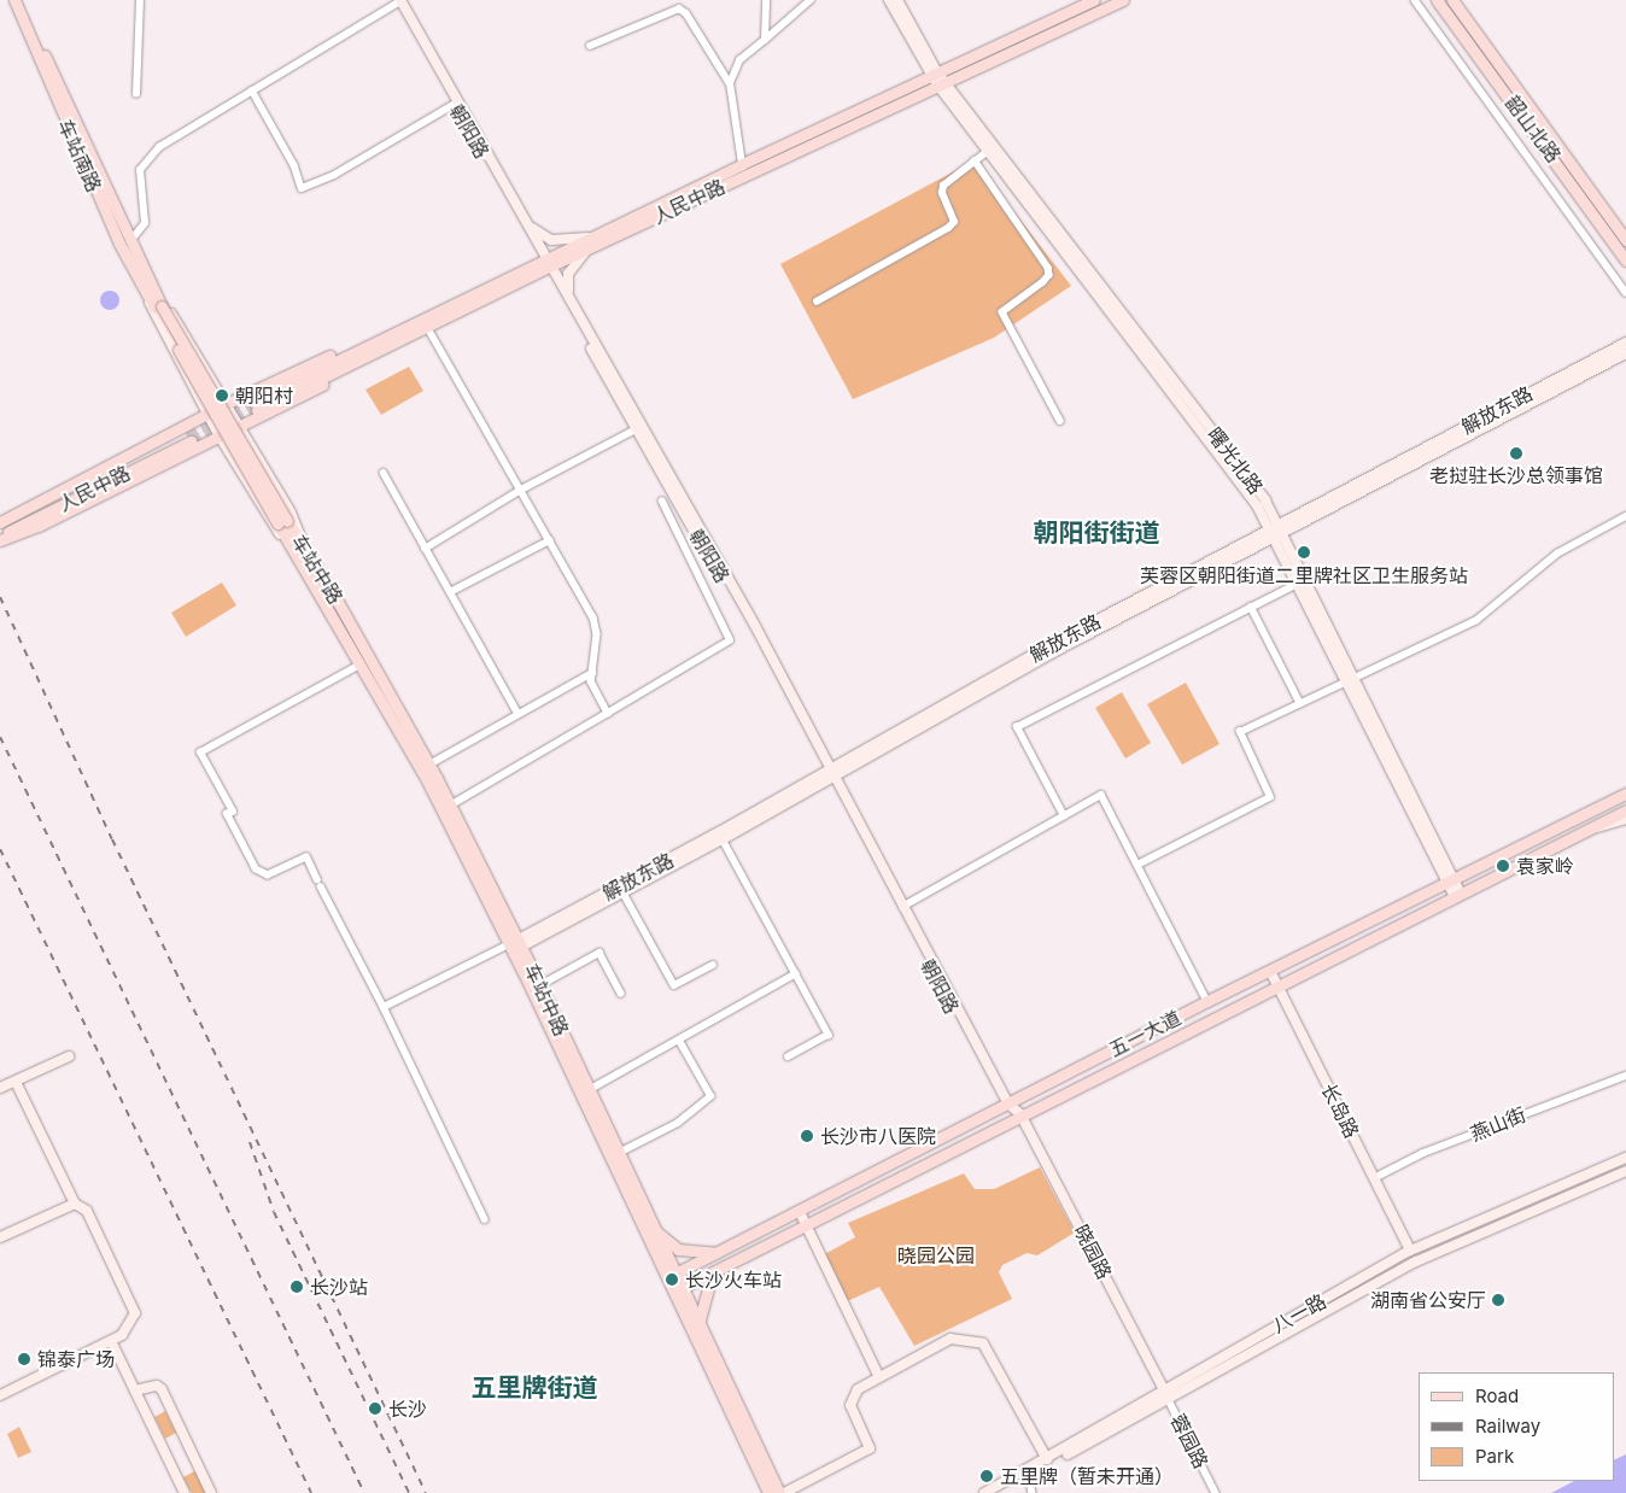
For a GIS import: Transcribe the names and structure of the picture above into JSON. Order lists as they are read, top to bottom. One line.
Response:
{"streets":{"main road":["韶山北路","车站南路","人民中路","车站中路","五一大道"],"street":["朝阳路","解放东路","曙光北路","长岛路","燕山街","晓园路","八一路","蓉园路"]},"crossings":[["朝阳路","人民中路"],["朝阳路","解放东路"],["朝阳路","五一大道"],["朝阳路","晓园路"],["车站南路","车站中路"],["人民中路","曙光北路"],["解放东路","曙光北路"],["解放东路","车站中路"],["曙光北路","五一大道"],["车站中路","五一大道"],["五一大道","长岛路"],["五一大道","晓园路"],["长岛路","燕山街"],["长岛路","八一路"],["晓园路","八一路"],["晓园路","蓉园路"],["八一路","蓉园路"]],"districts":["朝阳街街道","五里牌街道"],"parks":["晓园公园"],"places":["朝阳村","老挝驻长沙总领事馆","芙蓉区朝阳街道二里牌社区卫生服务站","袁家岭","长沙市八医院","长沙火车站","长沙站","湖南省公安厅","锦泰广场","长沙","五里牌（暂未开通）"],"legend":["Road","Railway","Park"]}
